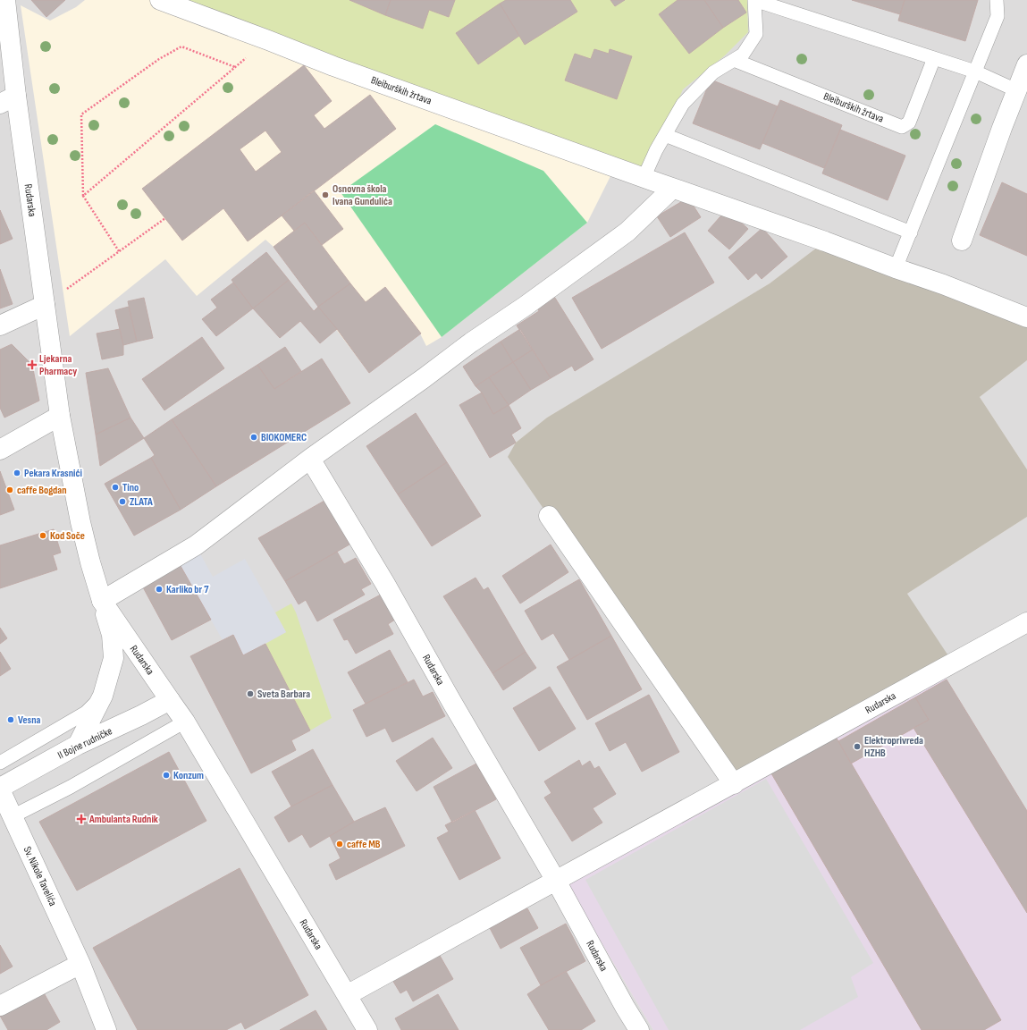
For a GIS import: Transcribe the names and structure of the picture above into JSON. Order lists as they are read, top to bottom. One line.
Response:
{"streets":{"street":["Bleiburških žrtava","Rudarska","II Bojne rudničke","Sv. Nikole Tavelića"]},"crossings":[["Rudarska","II Bojne rudničke"],["II Bojne rudničke","Sv. Nikole Tavelića"]],"places":{"other":["Osnovna škola Ivana Gundulića","BIOKOMERC","Pekara Krasnići","Tino","caffe Bogdan","ZLATA","Kod Soče","Karliko br 7","Sveta Barbara","Vesna","Elektroprivreda HZHB","Konzum","caffe MB"],"health":["Ljekarna Pharmacy","Ambulanta Rudnik"]}}
